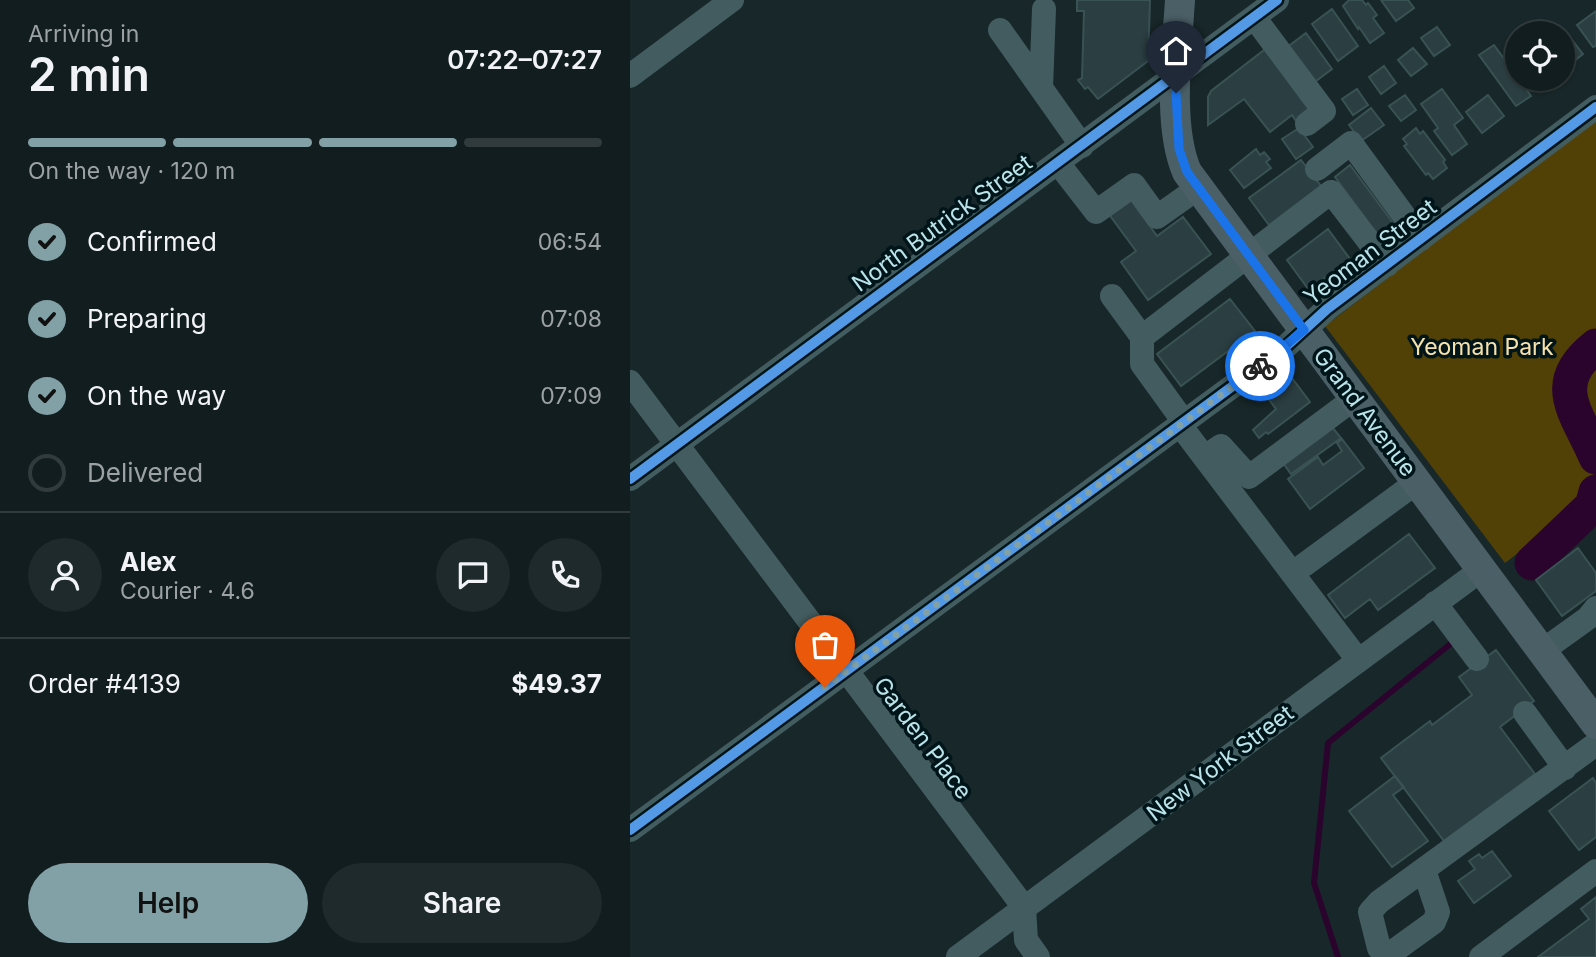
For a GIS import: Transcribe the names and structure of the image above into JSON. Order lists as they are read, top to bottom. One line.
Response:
{"streets":{"main road":["Grand Avenue"],"street":["North Butrick Street","Yeoman Street","Garden Place","New York Street"]},"crossings":[["North Butrick Street","Grand Avenue"],["North Butrick Street","Garden Place"],["Yeoman Street","Grand Avenue"],["Yeoman Street","Garden Place"],["Grand Avenue","New York Street"],["Garden Place","New York Street"]],"parks":["Yeoman Park"],"page":{"heading":["2 min","Arriving in","07:22–07:27"],"panel":["Alex","Courier · 4.6","Order #4139","$49.37"],"bar":"On the way · 120 m","list":[["Confirmed","06:54"],["Preparing","07:08"],["On the way","07:09"],"Delivered"],"buttons":["Help","Share"]}}
